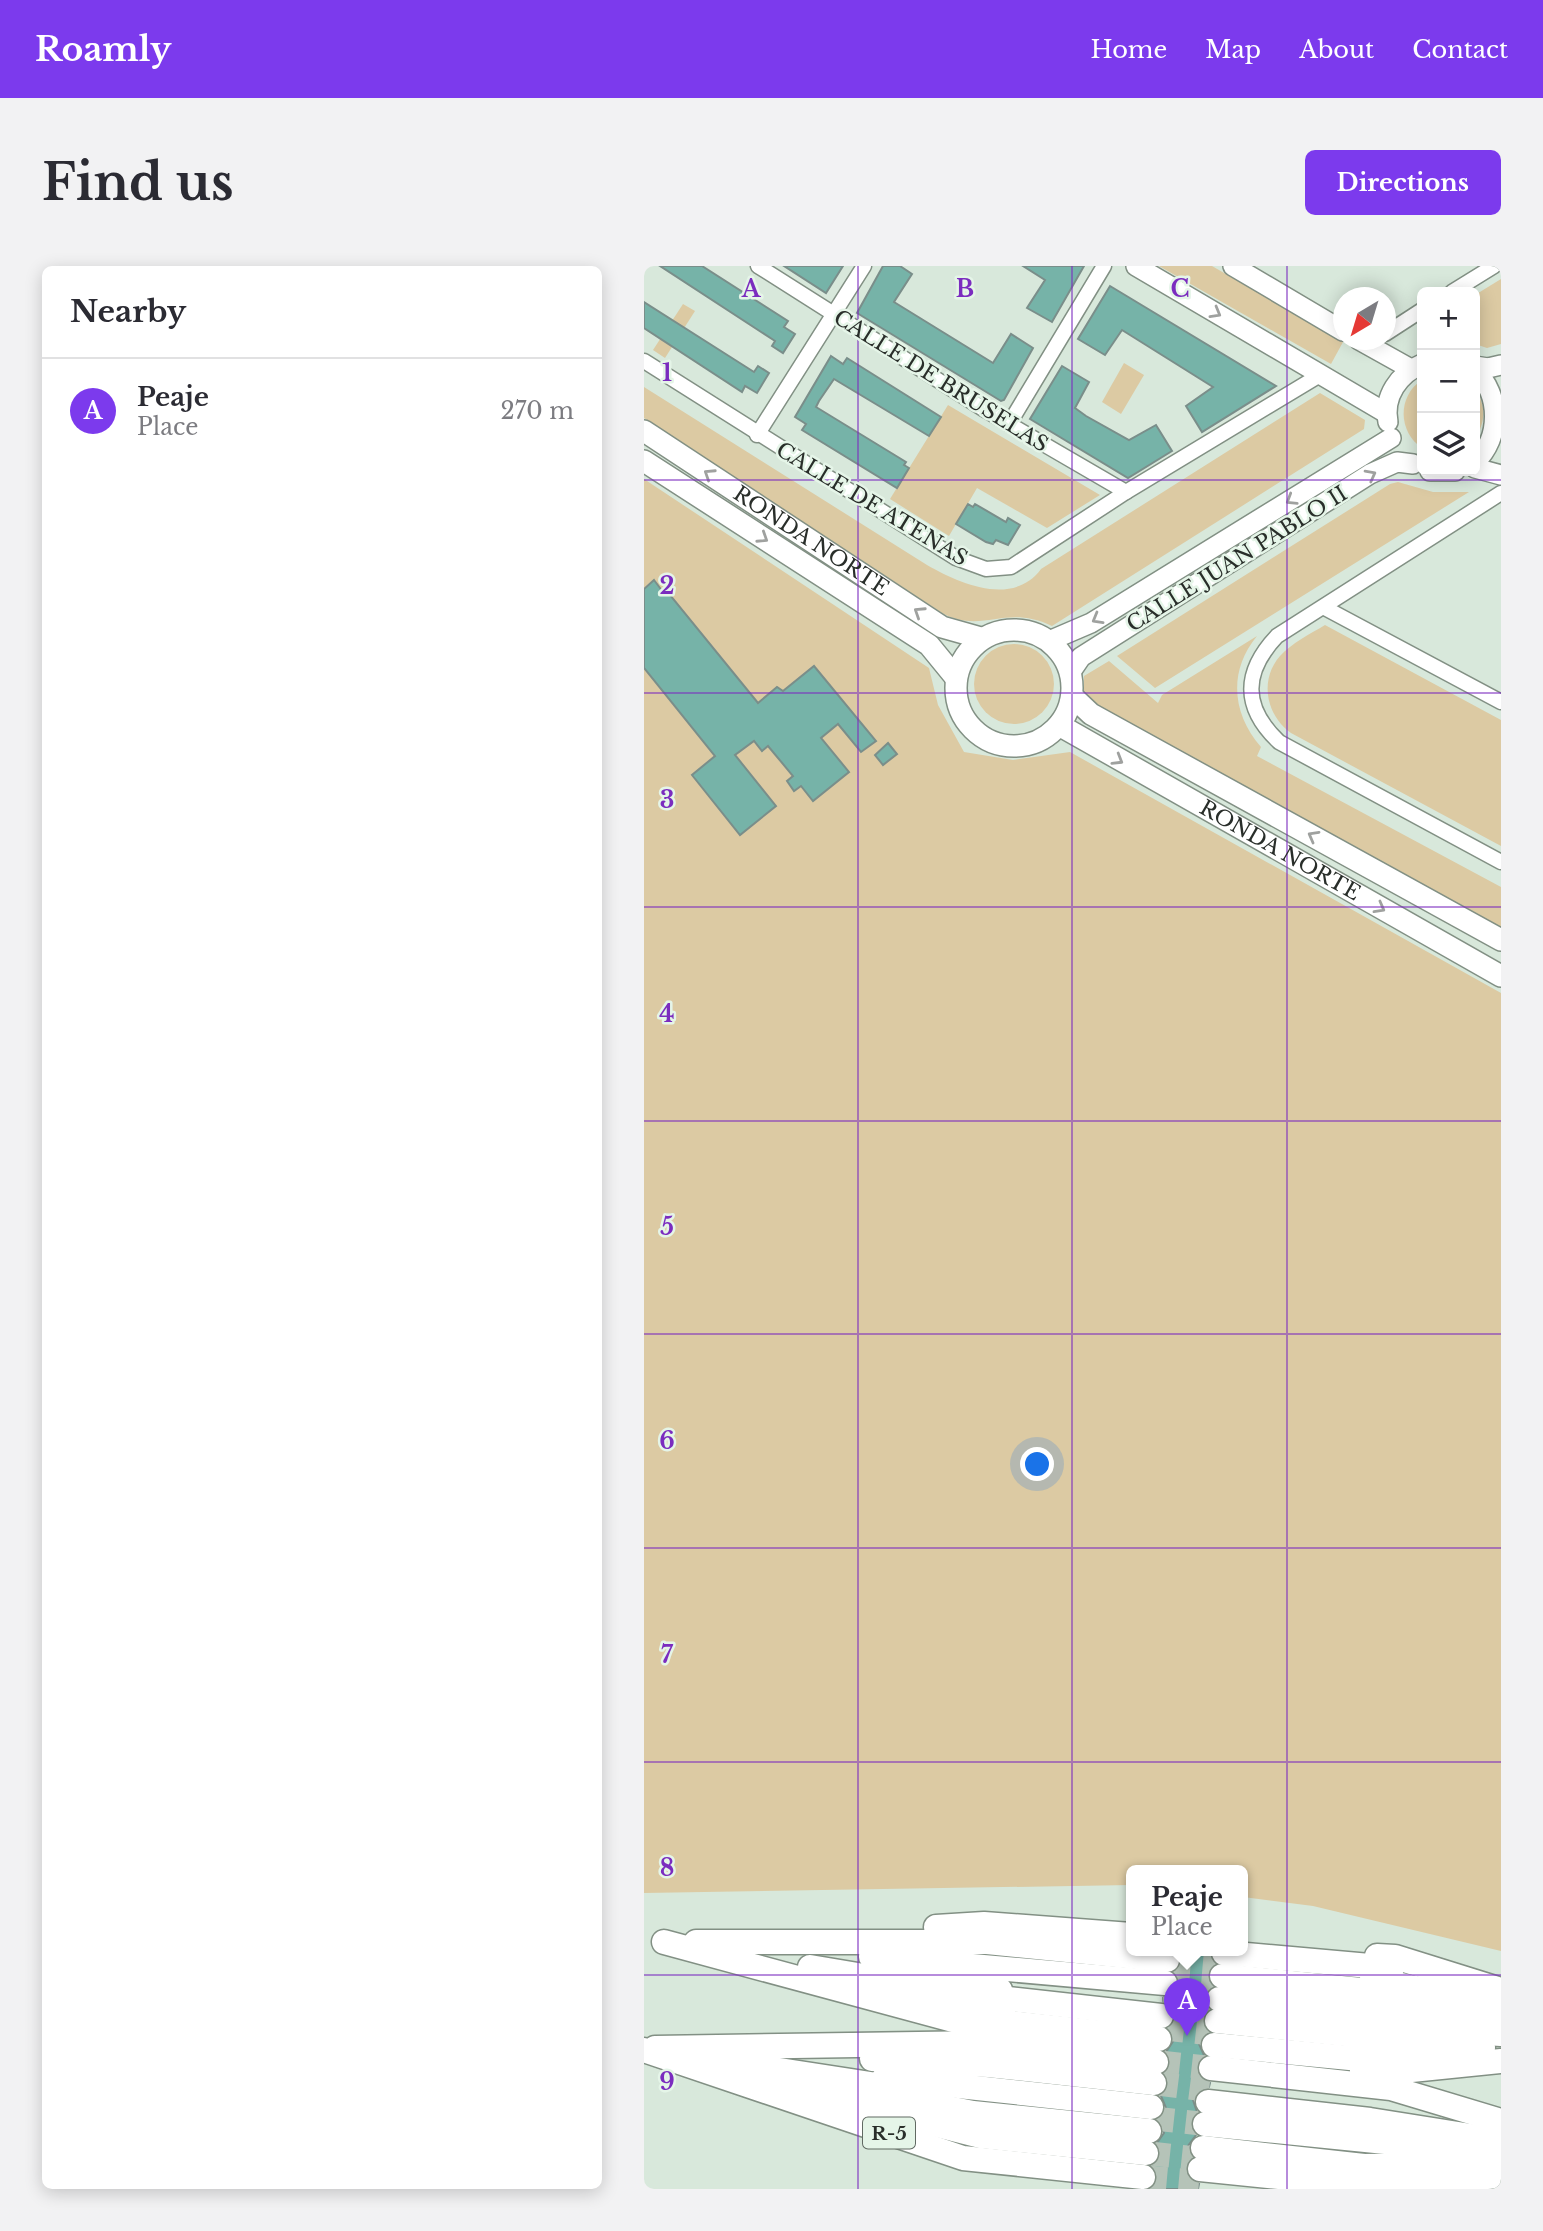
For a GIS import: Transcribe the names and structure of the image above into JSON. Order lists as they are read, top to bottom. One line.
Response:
{"streets":{"highway":["R-5"],"main road":["RONDA NORTE","CALLE JUAN PABLO II"],"street":["CALLE DE BRUSELAS","CALLE DE ATENAS"]},"crossings":[["CALLE DE BRUSELAS","CALLE DE ATENAS"],["RONDA NORTE","CALLE JUAN PABLO II"]],"north":"bottom left","page":{"header":"Roamly","nav":["Home","Map","About","Contact"],"buttons":"Directions","title":"Find us","heading":"Nearby","map_buttons":["+","−"],"list":[{"mark":"A","name":"Peaje","note":"Place","value":"270 m"}],"popup":["Peaje","Place"],"pins":"A"},"grid":{"columns":["A","B","C"],"rows":["1","2","3","4","5","6","7","8","9"]}}
